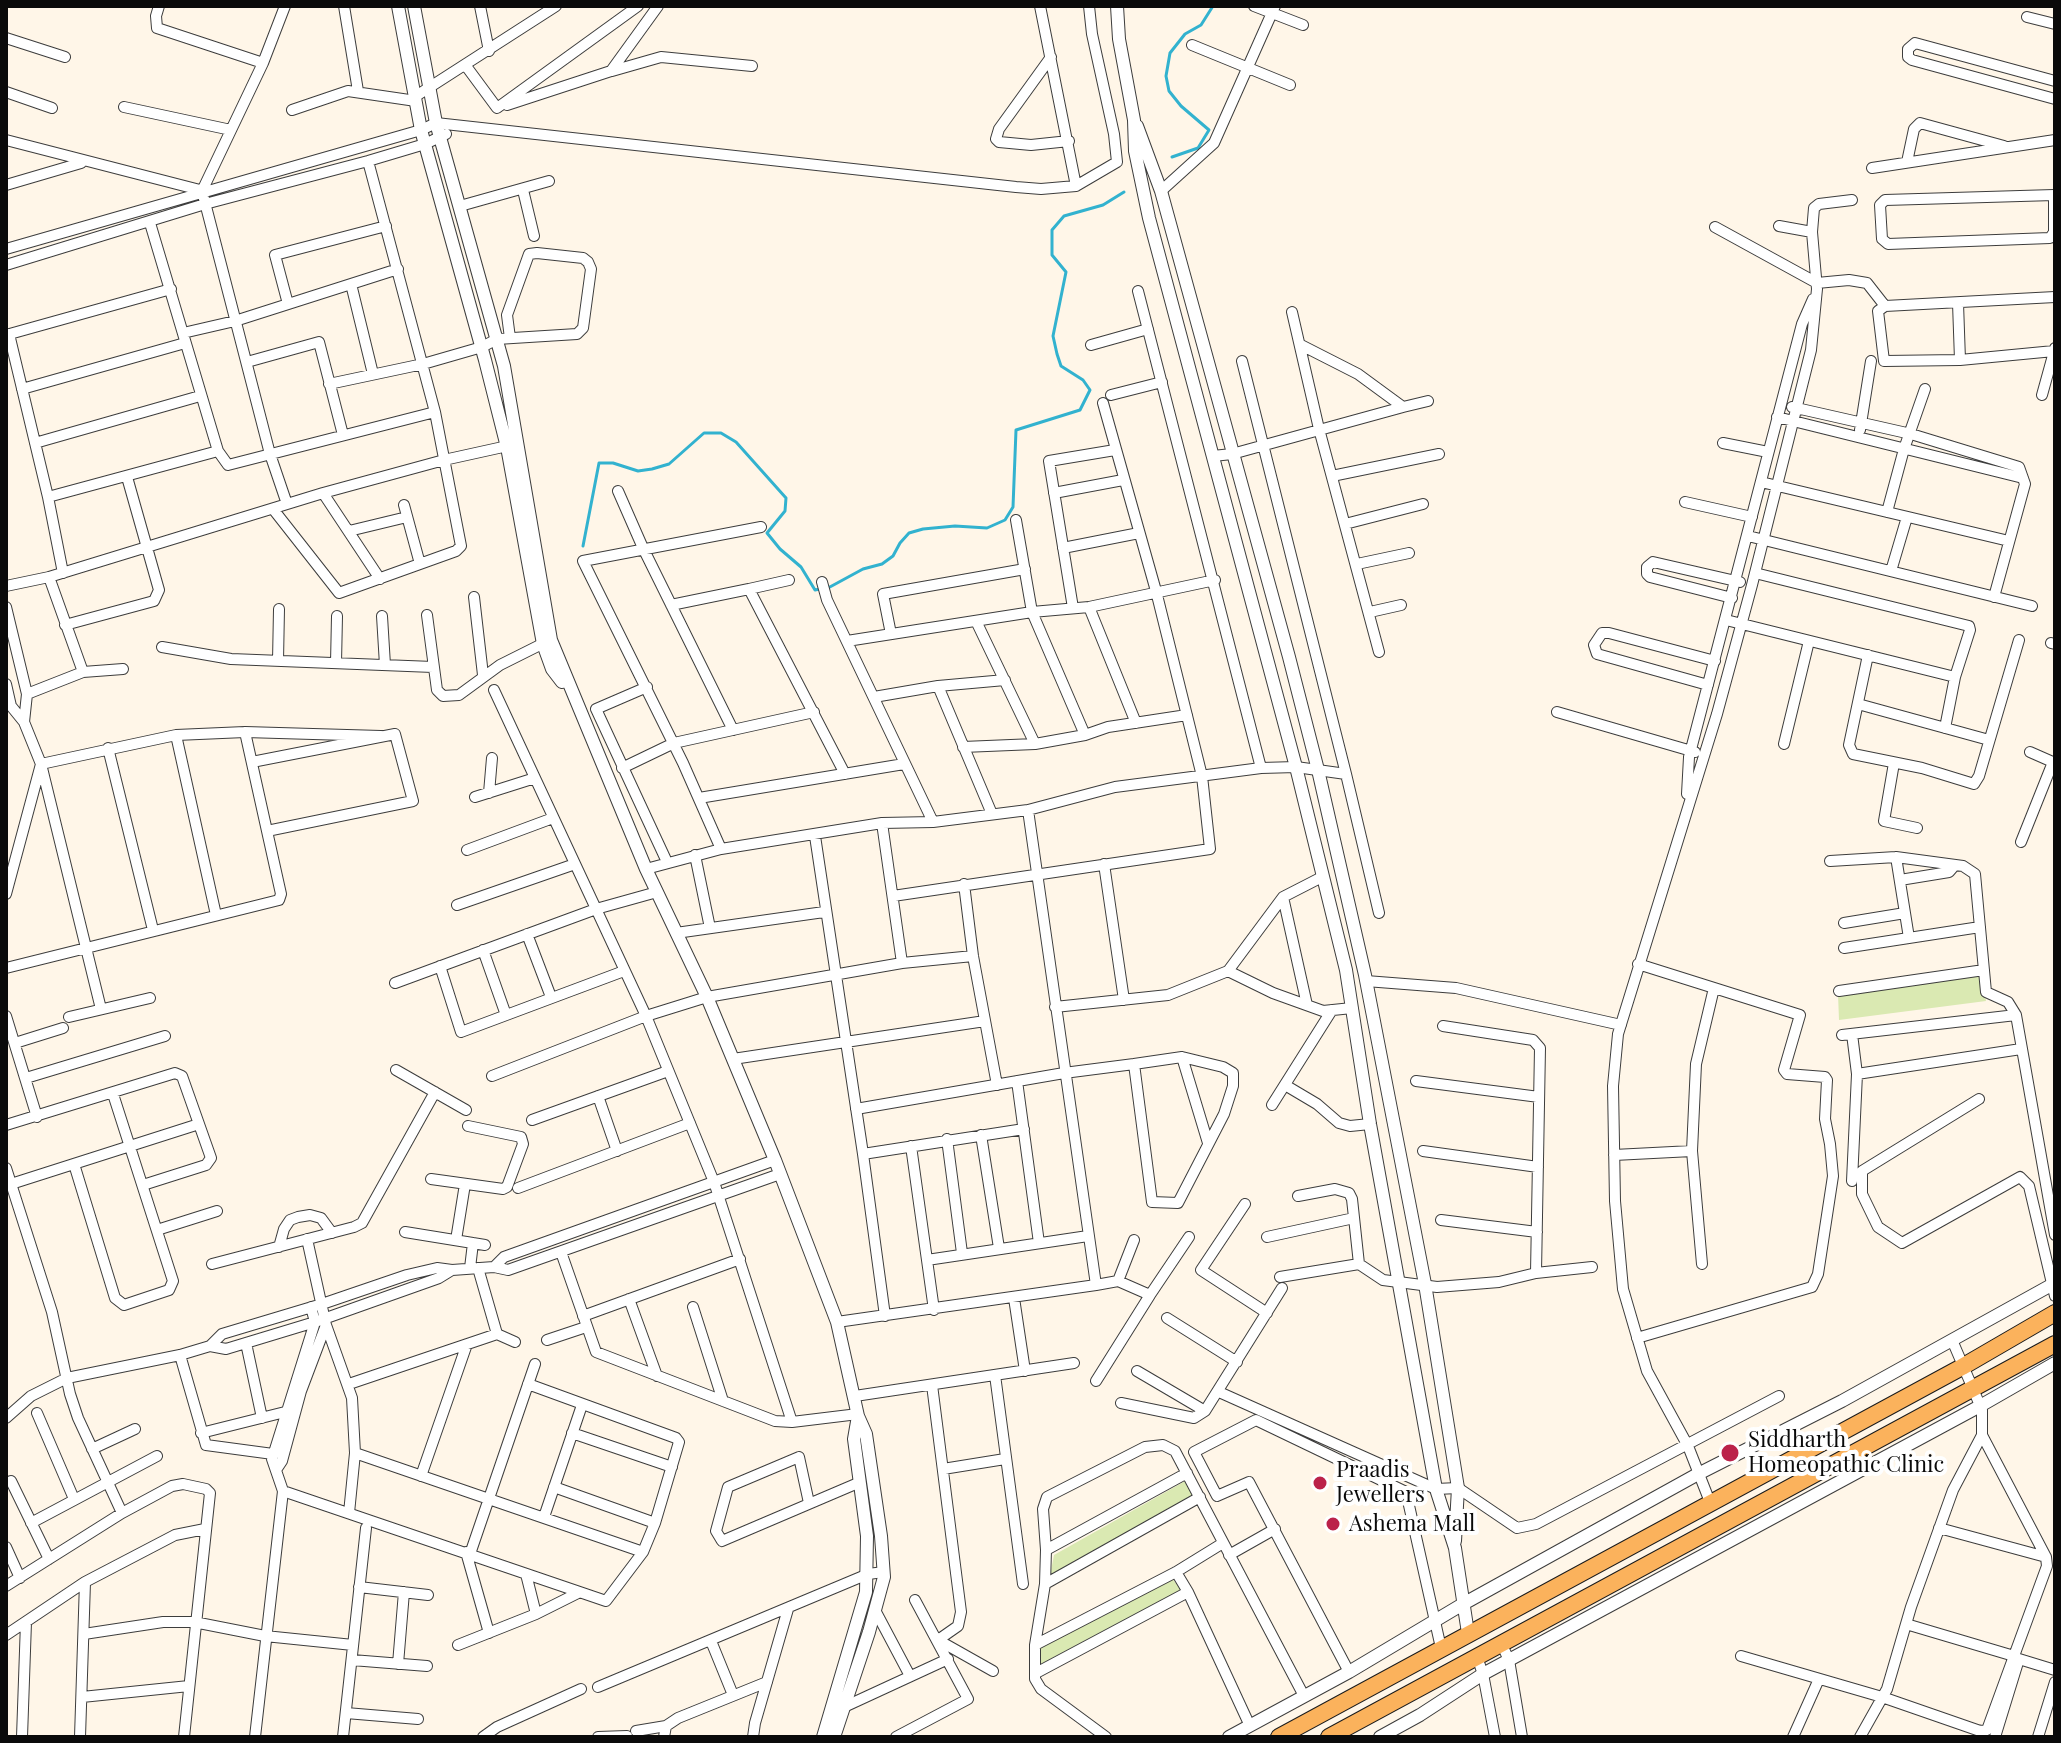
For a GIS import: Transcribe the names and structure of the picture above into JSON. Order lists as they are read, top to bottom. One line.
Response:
{"places":["Siddharth Homeopathic Clinic","Praadis Jewellers","Ashema Mall"]}
